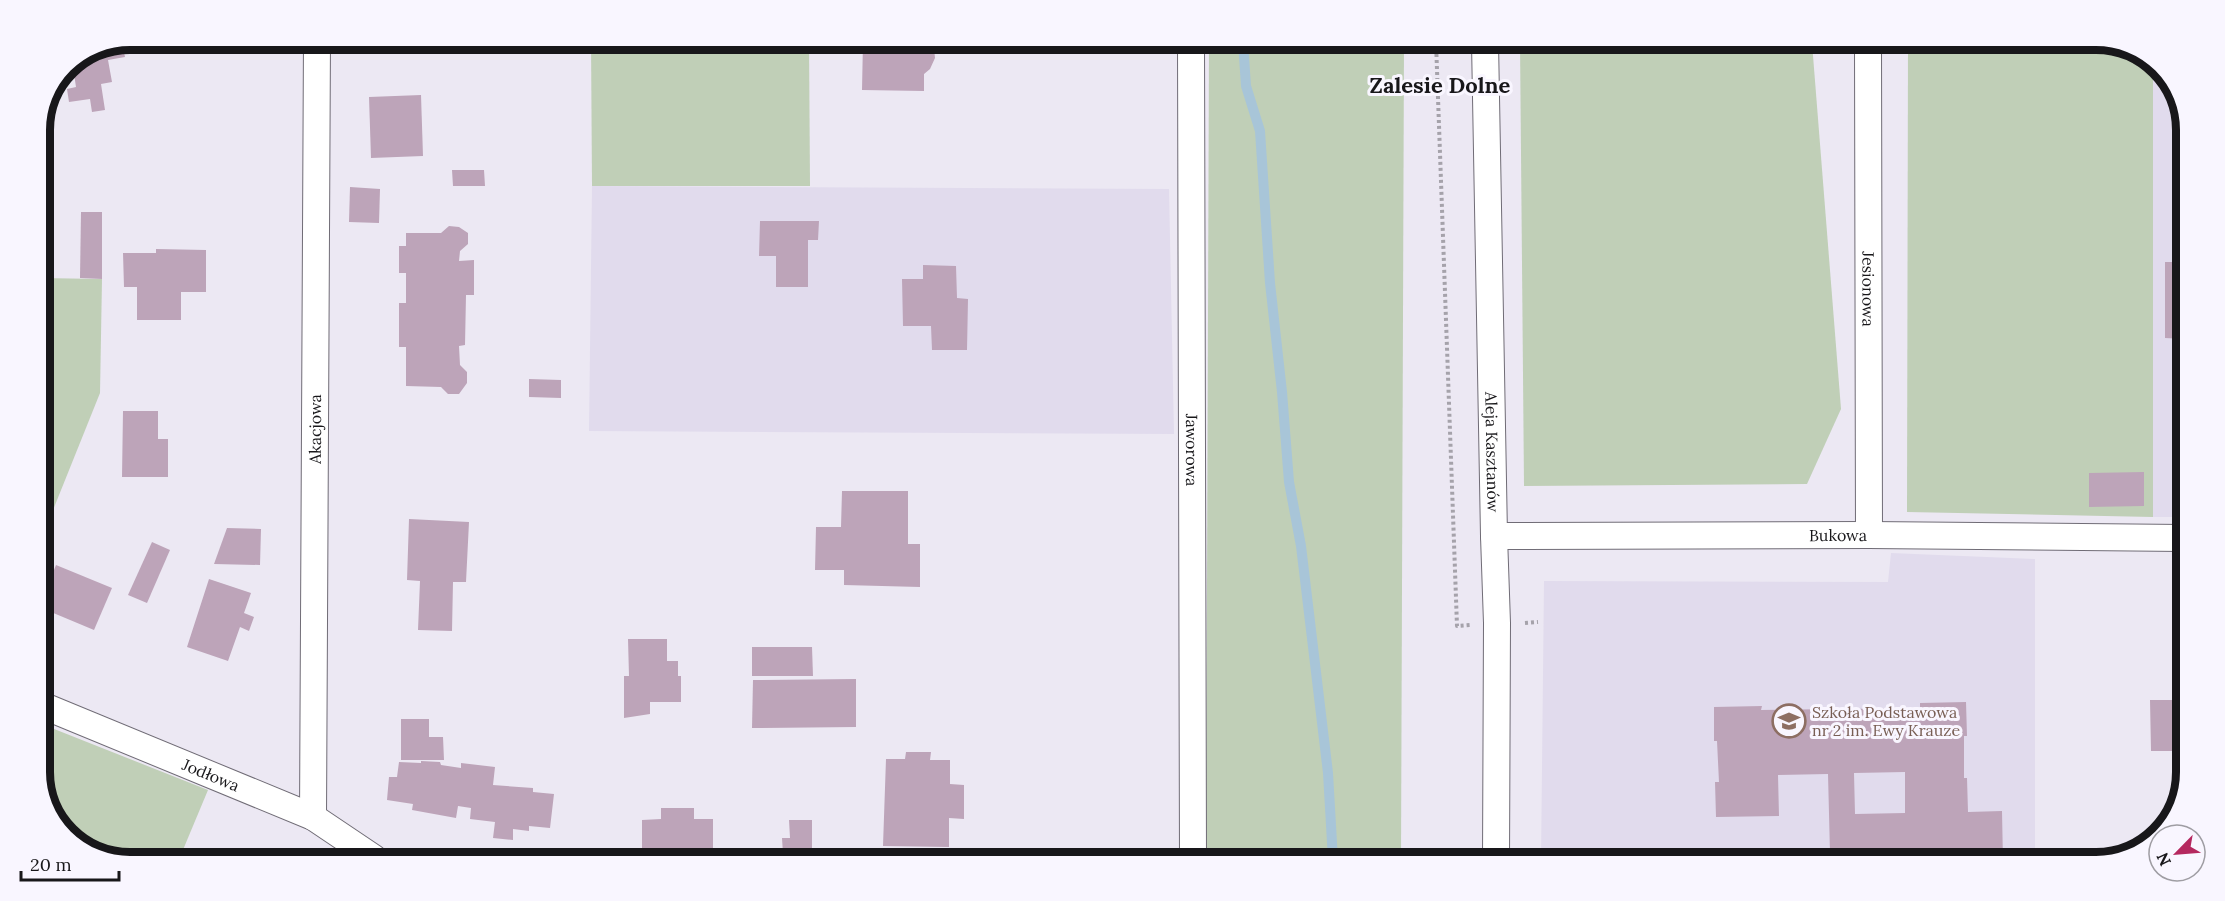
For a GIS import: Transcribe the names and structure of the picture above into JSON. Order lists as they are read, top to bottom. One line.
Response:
{"streets":{"street":["Jesionowa","Akacjowa","Jaworowa","Aleja Kasztanów","Bukowa","Jodłowa"]},"crossings":[["Jesionowa","Bukowa"],["Akacjowa","Jodłowa"],["Aleja Kasztanów","Bukowa"]],"districts":["Zalesie Dolne"],"places":{"school or university":["Szkoła Podstawowa nr 2 im. Ewy Krauze"]},"scale_bar":"20 m","north":"bottom left"}
